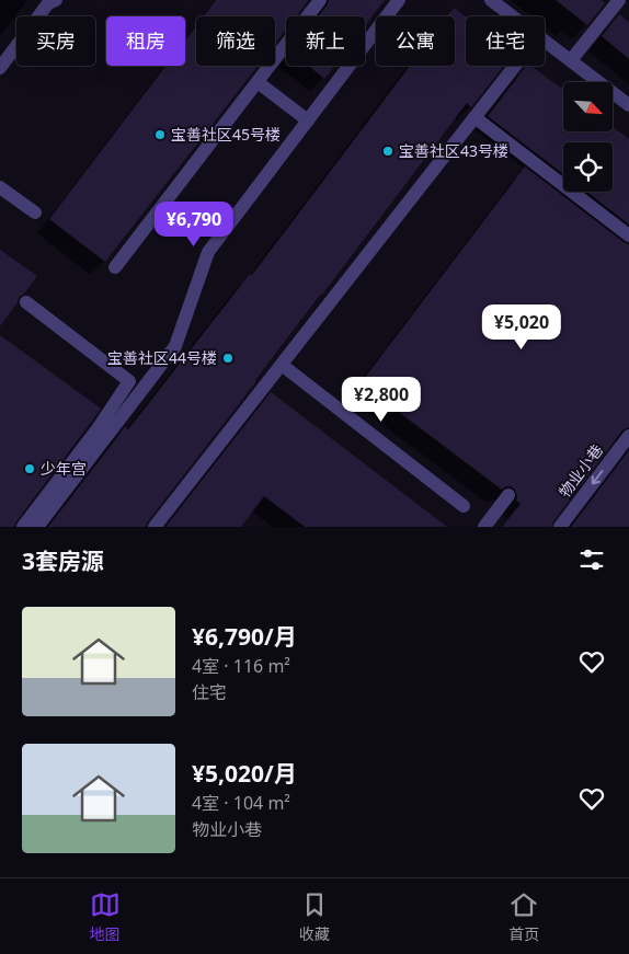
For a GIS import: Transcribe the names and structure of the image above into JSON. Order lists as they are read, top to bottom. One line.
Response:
{"streets":{"street":["物业小巷"]},"one_way":["物业小巷"],"places":["宝善社区45号楼","宝善社区43号楼","宝善社区44号楼","少年宫"],"north":"bottom right","page":{"chip":["买房","租房","筛选","新上","公寓","住宅"],"price":["¥6,790","¥5,020","¥2,800"],"heading":"3套房源","list":[{"name":"¥6,790/月","note":"4室 · 116 m² · 住宅"},{"name":"¥5,020/月","note":"4室 · 104 m² · 物业小巷"}],"tabs":["地图","收藏","首页"]}}
